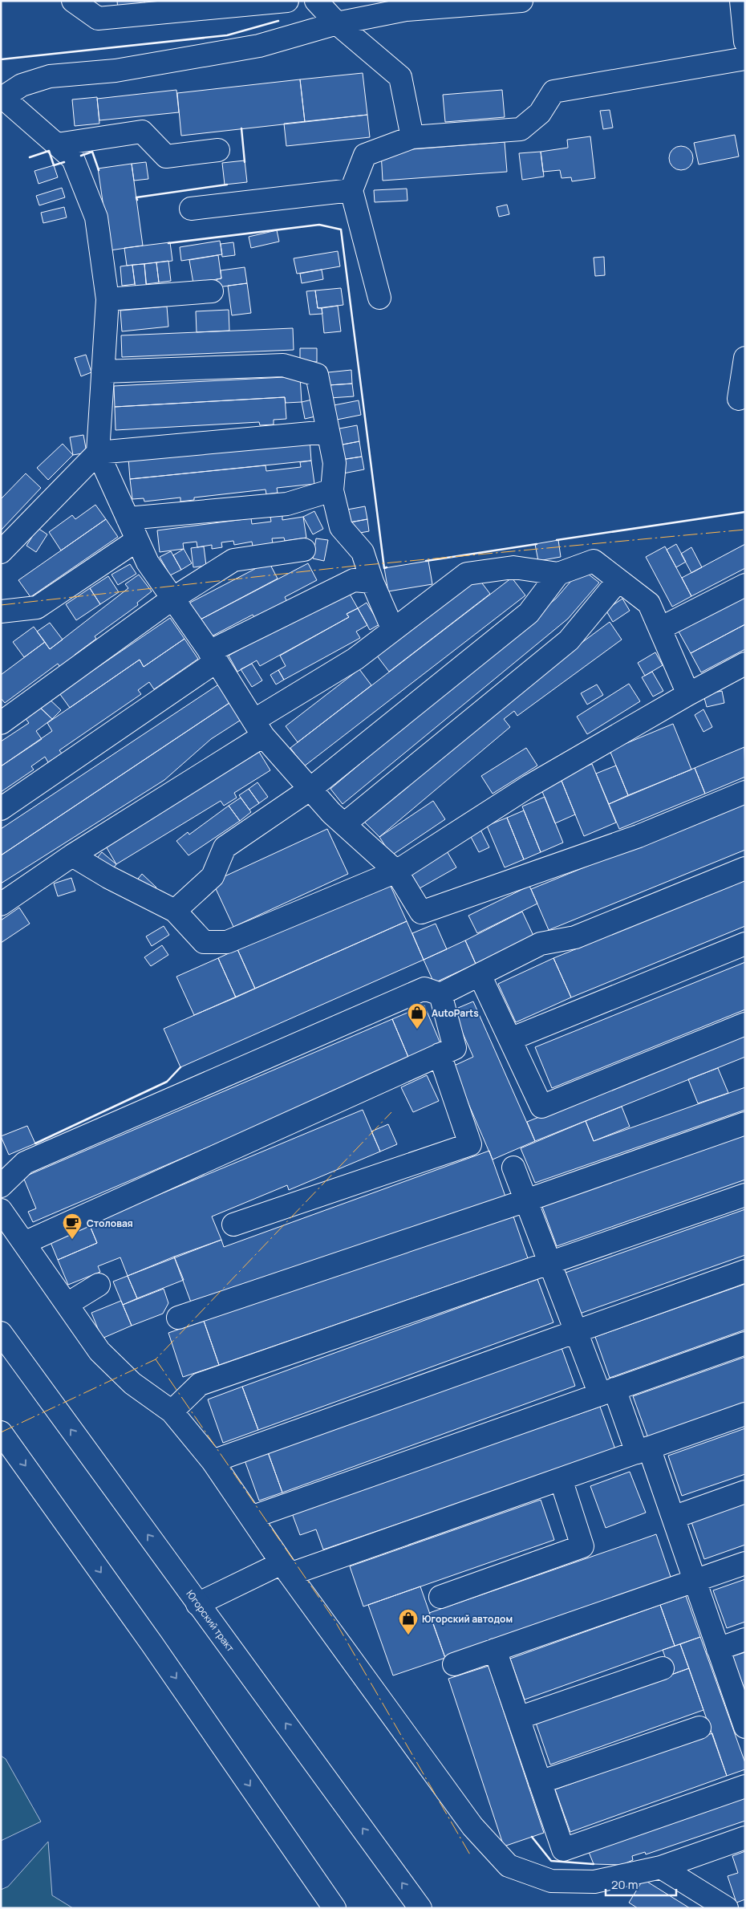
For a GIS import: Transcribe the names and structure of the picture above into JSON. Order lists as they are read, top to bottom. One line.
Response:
{"streets":{"main road":["Югорский тракт"]},"places":{"shop":["AutoParts","Югорский автодом"],"cafe":["Столовая"]},"scale_bar":"20 m"}
